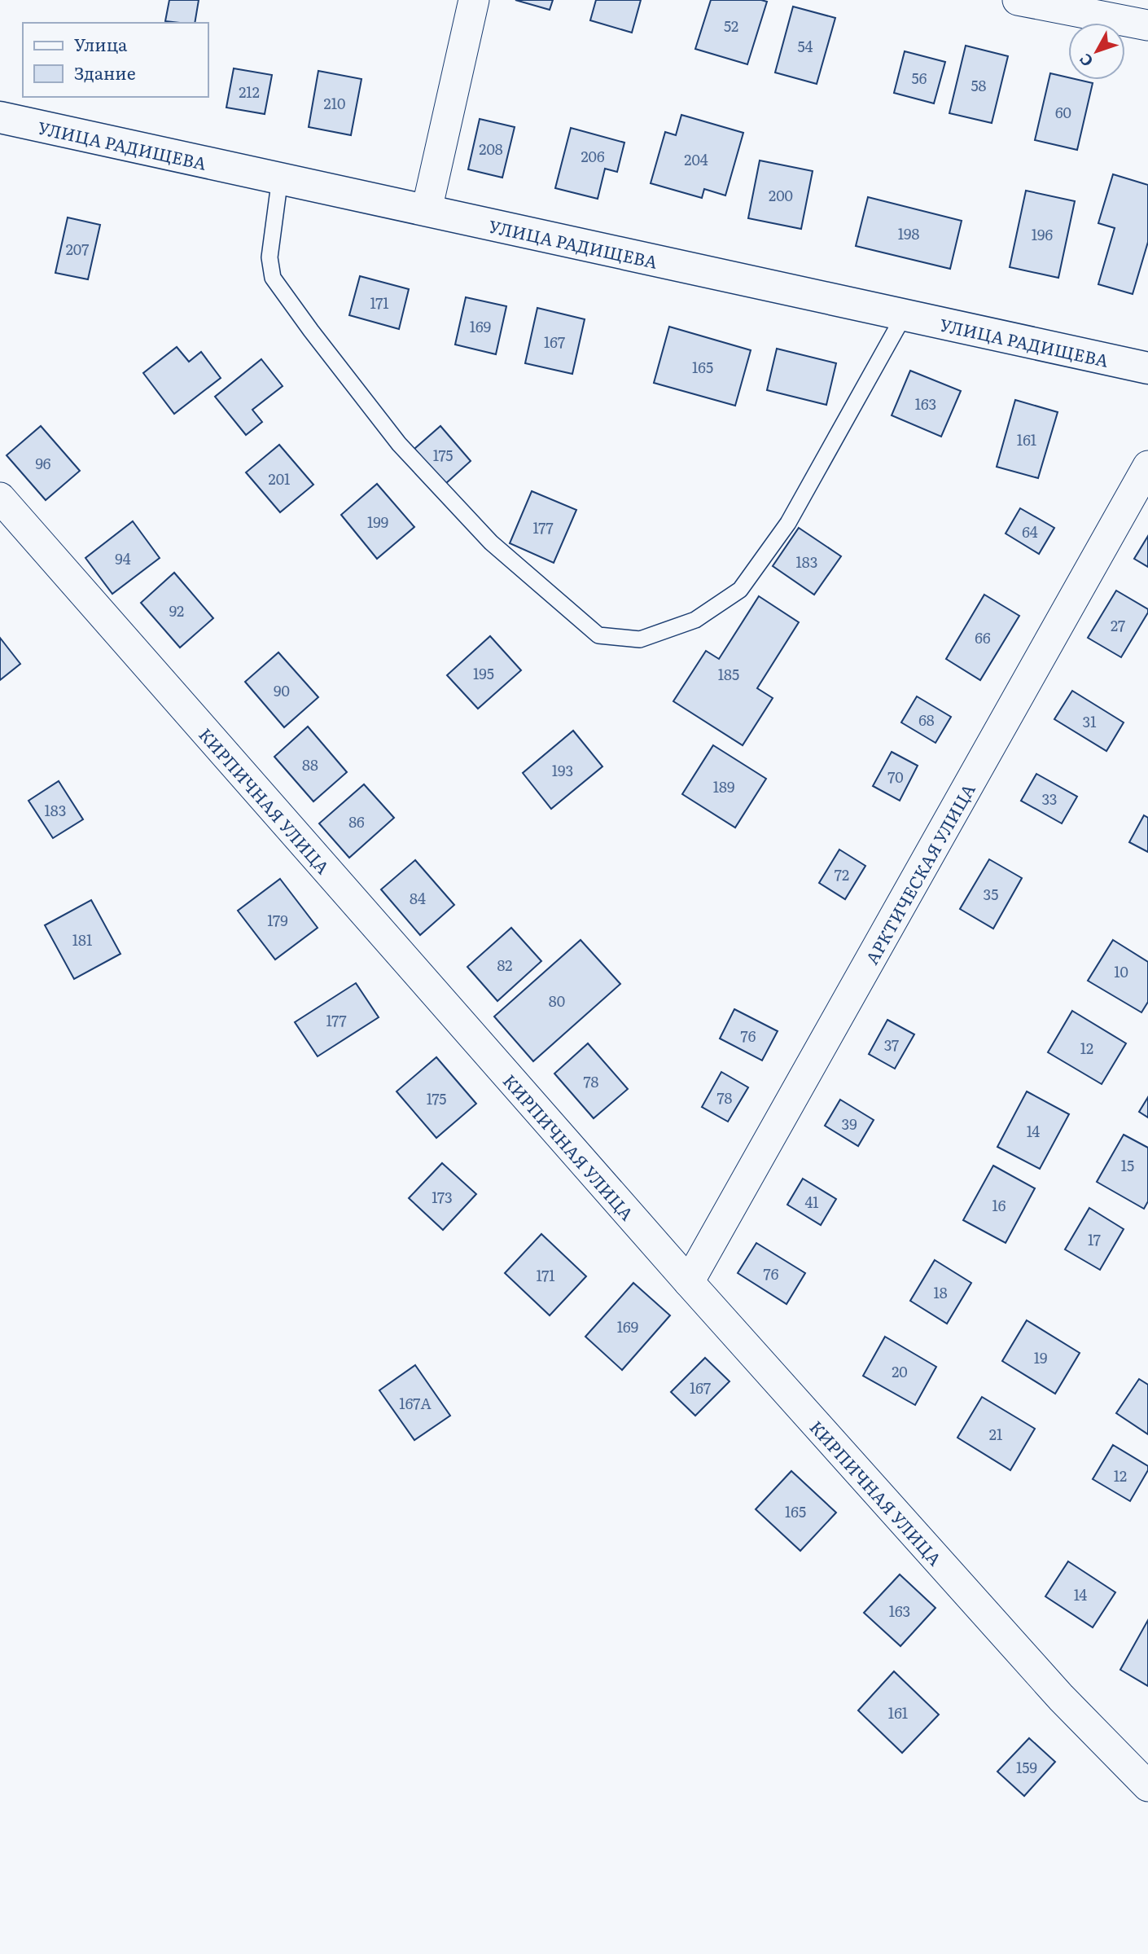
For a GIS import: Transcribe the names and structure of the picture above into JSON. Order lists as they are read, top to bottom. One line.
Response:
{"streets":{"street":["УЛИЦА РАДИЩЕВА","КИРПИЧНАЯ УЛИЦА","АРКТИЧЕСКАЯ УЛИЦА"]},"crossings":[["КИРПИЧНАЯ УЛИЦА","АРКТИЧЕСКАЯ УЛИЦА"]],"house_numbers":["52","54","56","58","212","210","60","208","206","204","200","198","196","207","171","169","167","165","163","161","175","96","201","199","177","64","94","183","92","27","66","195","185","90","68","31","88","193","70","189","33","183","86","72","35","84","179","181","82","10","80","177","76","37","12","78","78","175","39","14","15","173","41","16","17","76","171","18","169","19","20","167","167А","21","12","165","14","163","161","159"],"legend":["Улица","Здание"],"north":"bottom left"}
